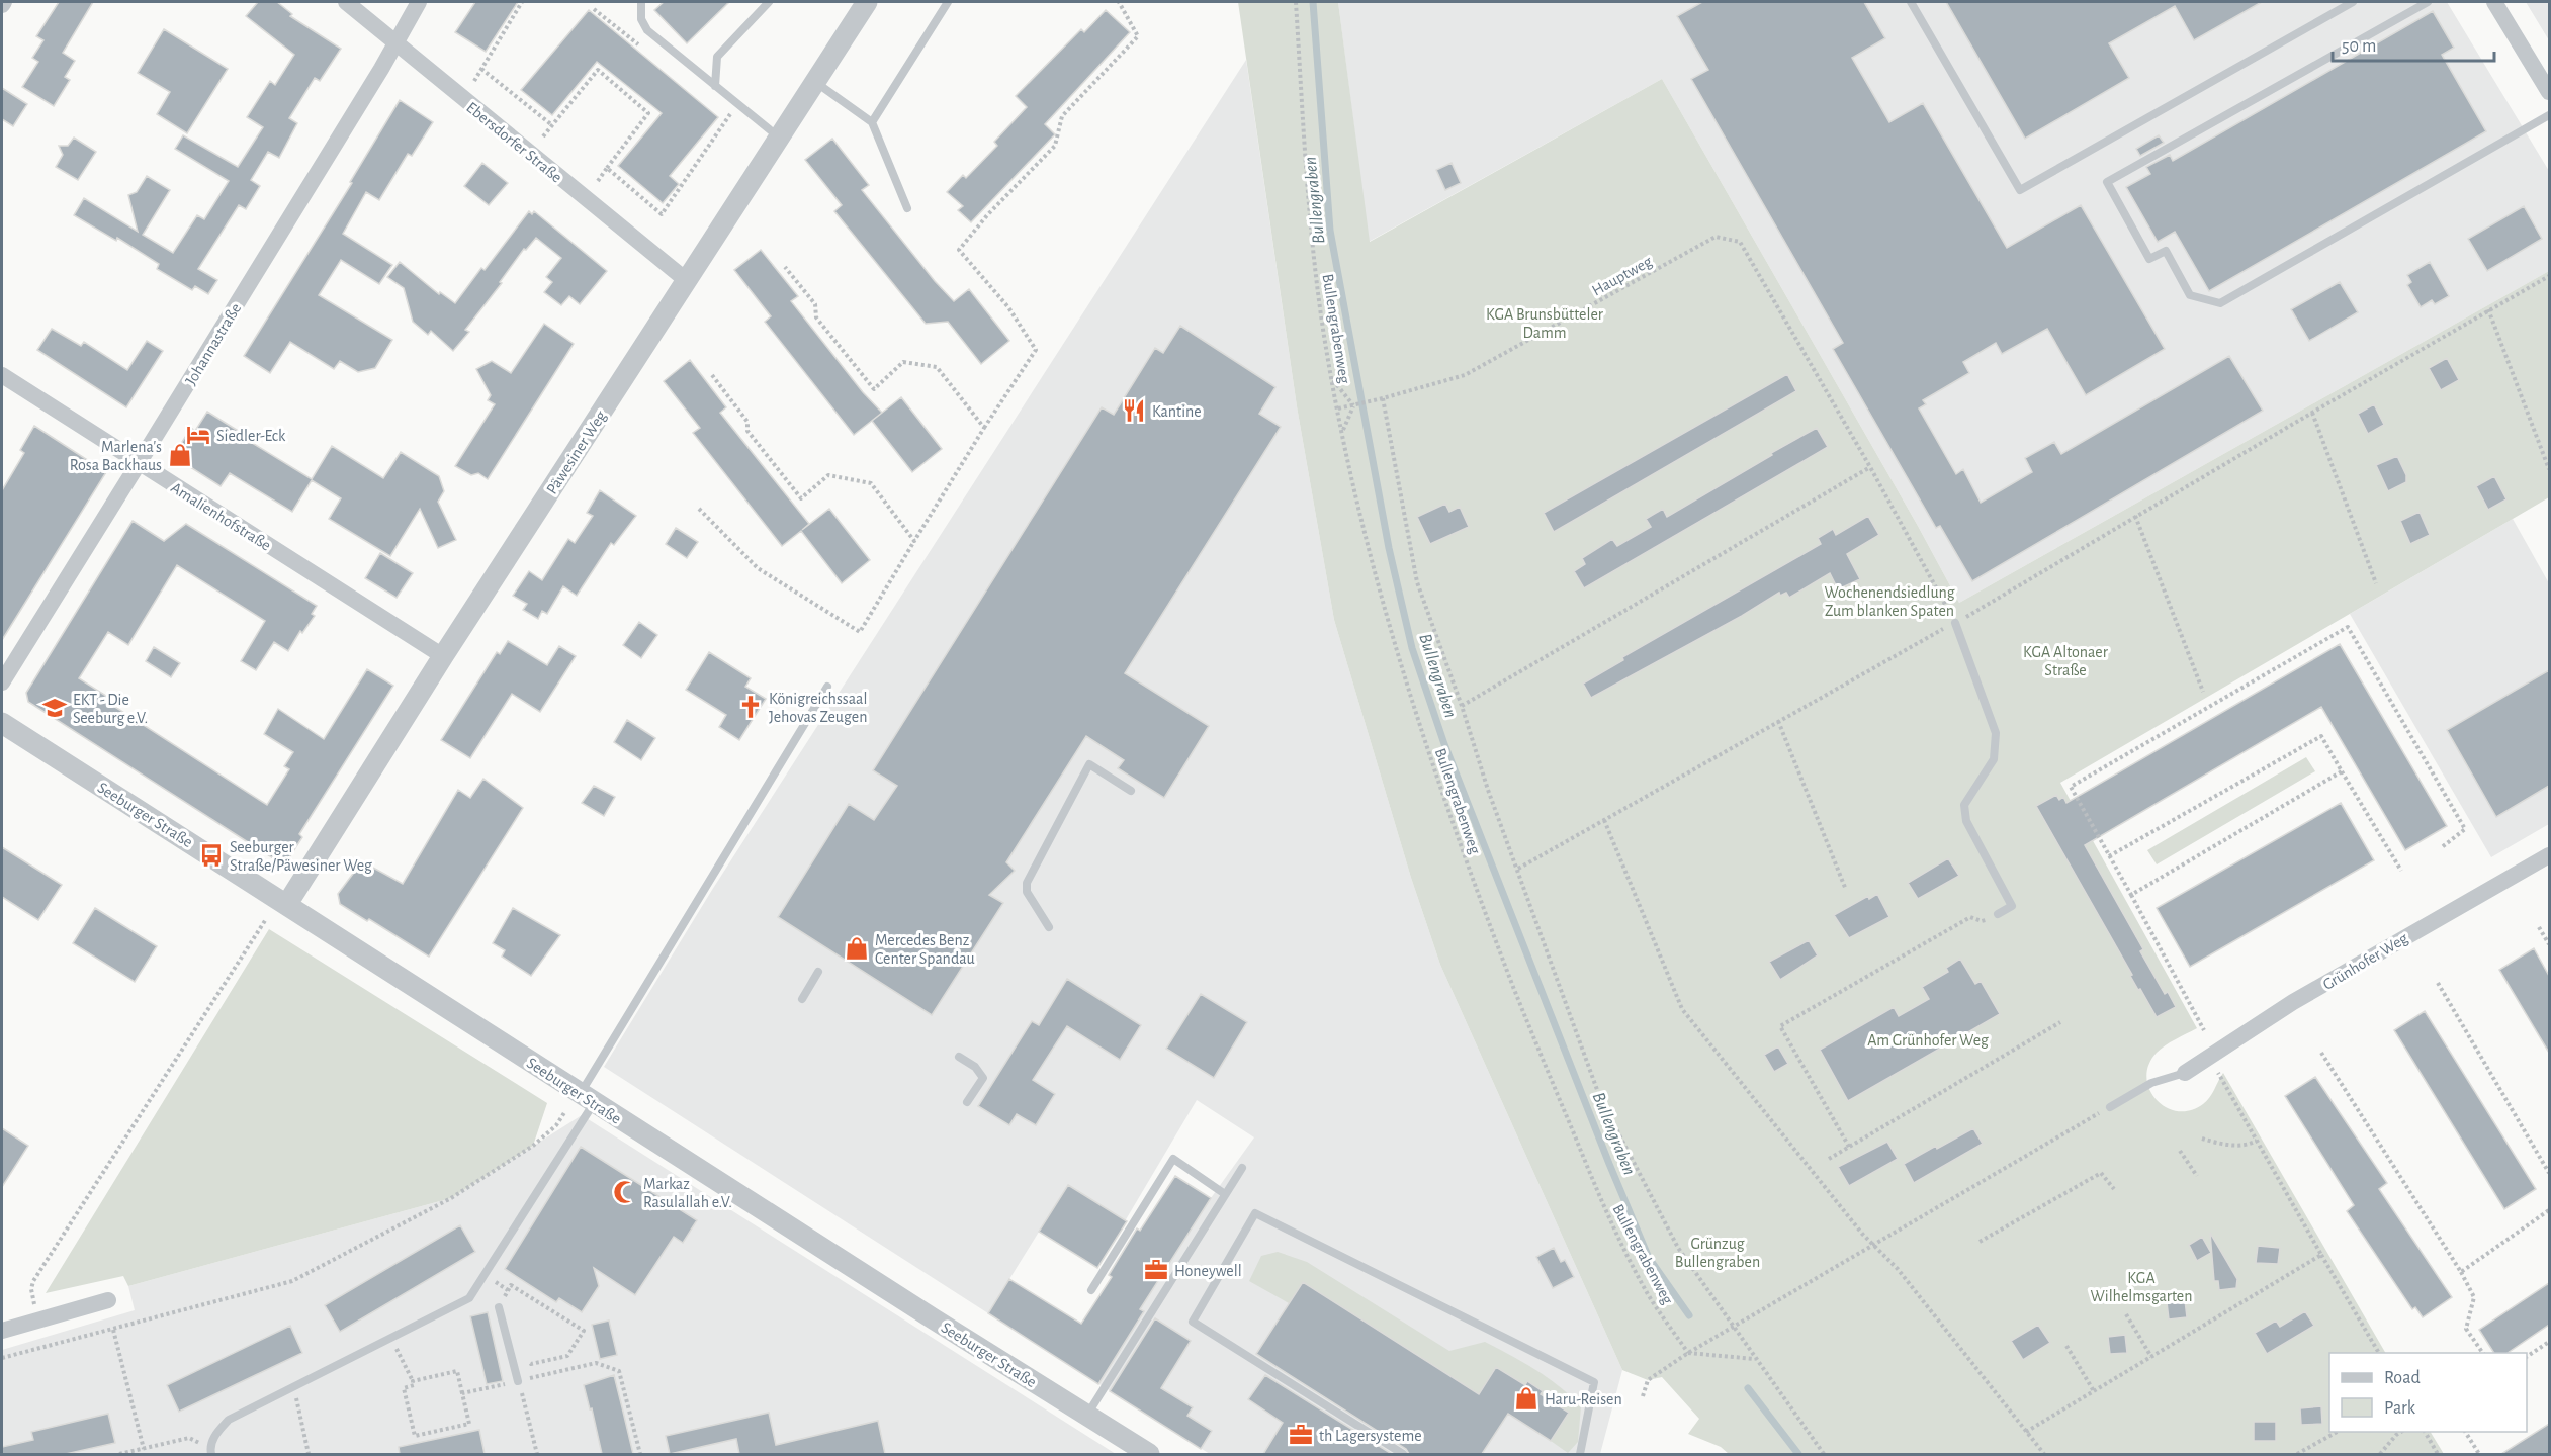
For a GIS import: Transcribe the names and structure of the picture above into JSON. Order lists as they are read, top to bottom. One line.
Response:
{"streets":{"street":["Ebersdorfer Straße","Johannastraße","Päwesiner Weg","Amalienhofstraße","Seeburger Straße","Grünhofer Weg"],"path":["Hauptweg","Bullengrabenweg"]},"crossings":[["Ebersdorfer Straße","Johannastraße"],["Ebersdorfer Straße","Päwesiner Weg"],["Hauptweg","Bullengrabenweg"],["Johannastraße","Amalienhofstraße"],["Päwesiner Weg","Amalienhofstraße"],["Päwesiner Weg","Seeburger Straße"]],"water":["Bullengraben"],"parks":["KGA Brunsbütteler Damm","Wochenendsiedlung Zum blanken Spaten","KGA Altonaer Straße","Am Grünhofer Weg","Grünzug Bullengraben","KGA Wilhelmsgarten"],"places":{"restaurant":["Kantine"],"hotel":["Siedler-Eck"],"shop":["Marlena's Rosa Backhaus","Mercedes Benz Center Spandau","Haru-Reisen"],"church":["Königreichssaal Jehovas Zeugen"],"school or university":["EKT - Die Seeburg e.V."],"bus stop":["Seeburger Straße/Päwesiner Weg"],"mosque":["Markaz Rasulallah e.V."],"office":["Honeywell","th Lagersysteme"]},"legend":["Road","Park"],"scale_bar":"50 m"}
